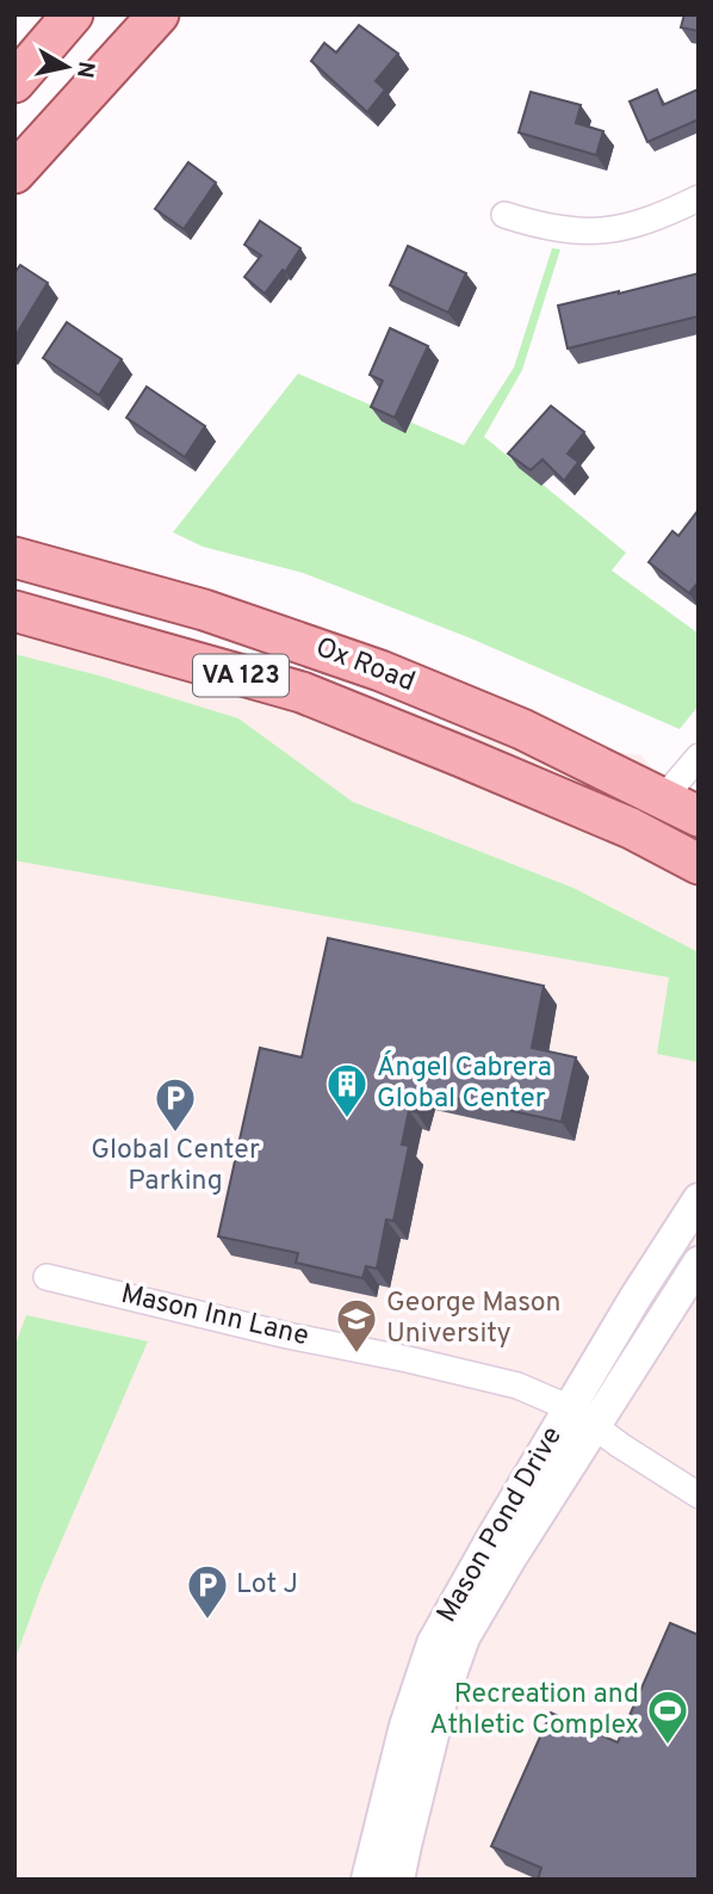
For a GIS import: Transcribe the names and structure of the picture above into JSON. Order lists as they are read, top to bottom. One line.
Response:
{"streets":{"main road":["Ox Road","VA 123"],"street":["Mason Inn Lane","Mason Pond Drive"]},"crossings":[["Mason Inn Lane","Mason Pond Drive"]],"places":{"building":["Ángel Cabrera Global Center"],"parking":["Global Center Parking","Lot J"],"school or university":["George Mason University"],"sports":["Recreation and Athletic Complex"]},"north":"right"}
